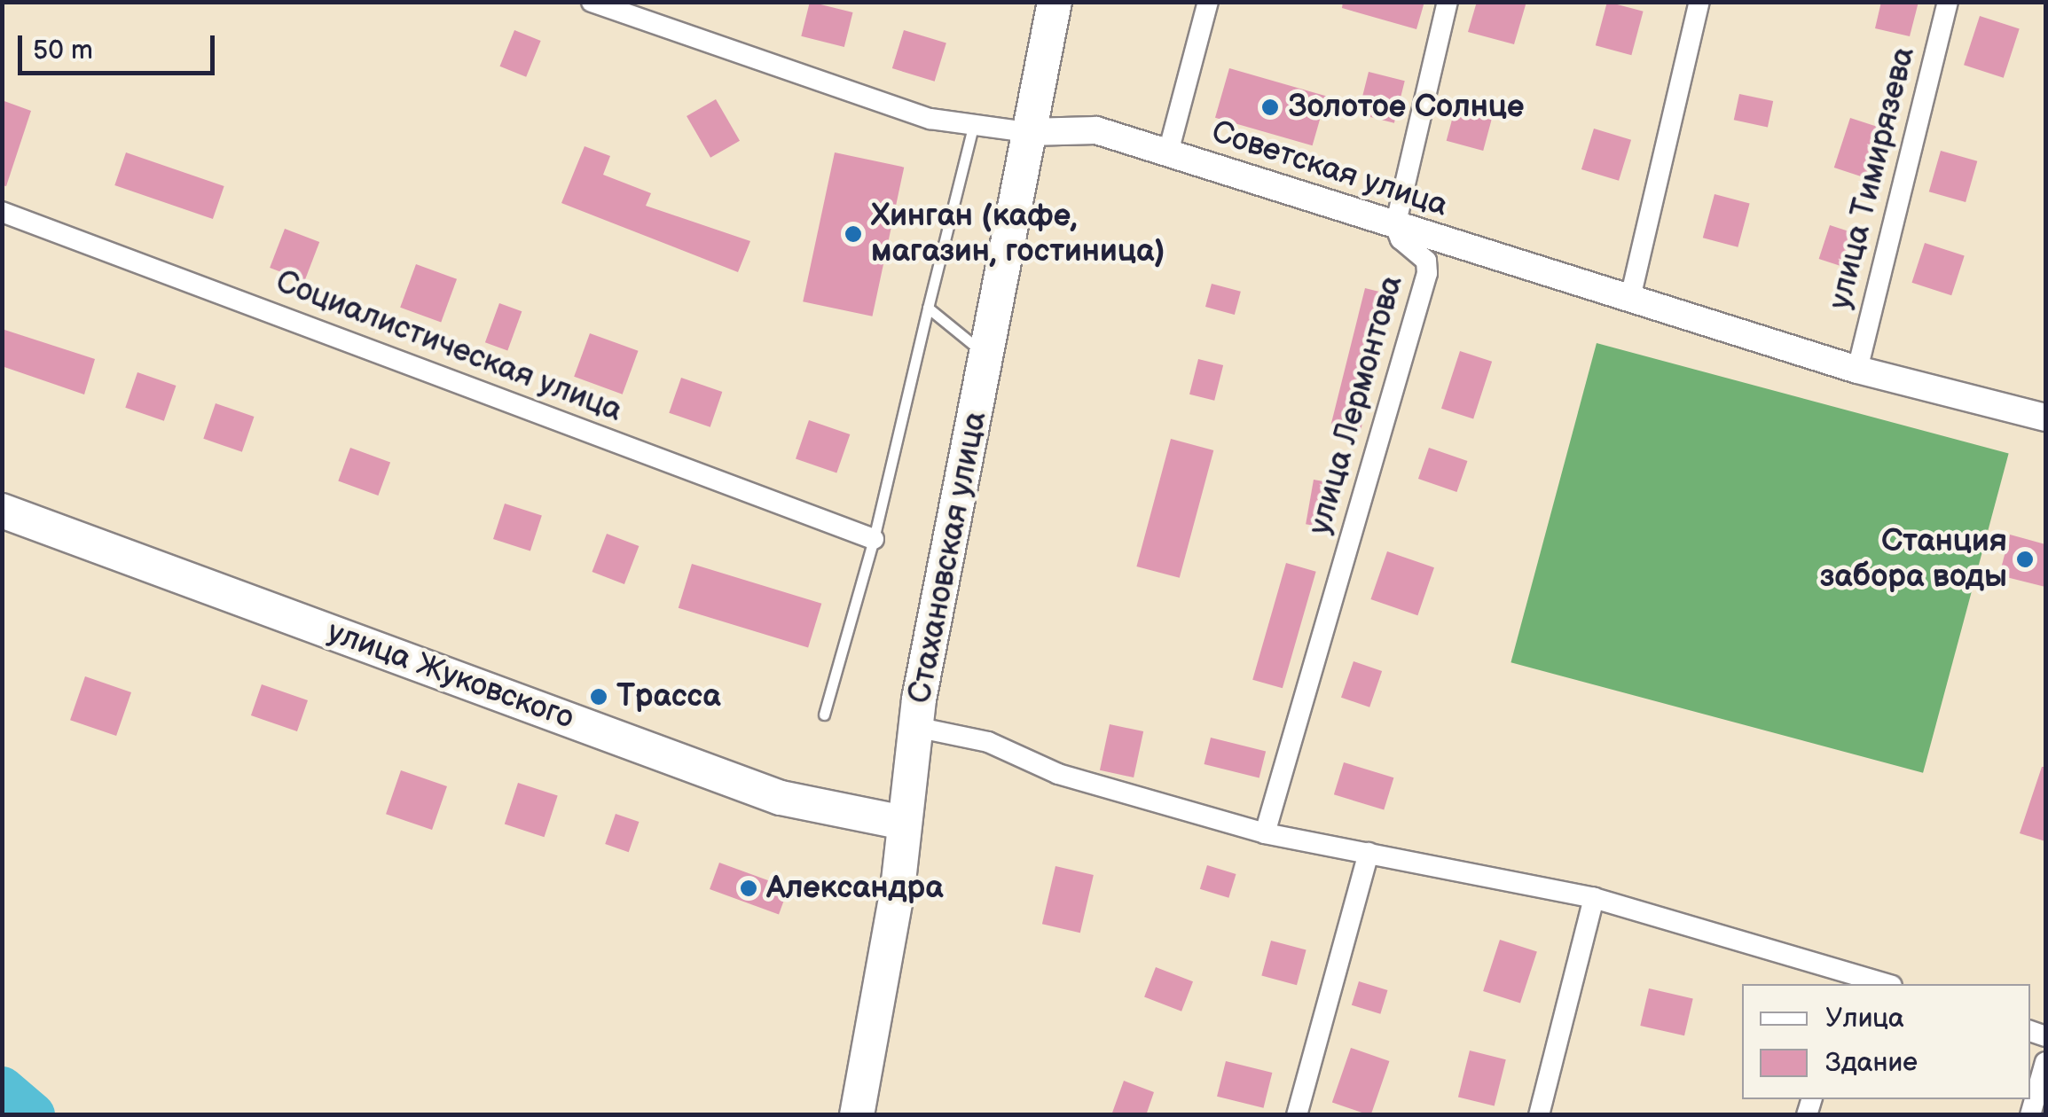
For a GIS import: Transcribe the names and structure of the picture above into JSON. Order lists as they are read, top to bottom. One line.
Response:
{"streets":{"main road":["Стахановская улица","улица Жуковского"],"street":["Советская улица","улица Тимирязева","Социалистическая улица","улица Лермонтова"]},"crossings":[["Советская улица","улица Тимирязева"],["Советская улица","улица Лермонтова"],["Советская улица","Стахановская улица"],["Стахановская улица","улица Жуковского"]],"places":["Золотое Солнце","Хинган (кафе, магазин, гостиница)","Станция забора воды","Трасса","Александра"],"legend":["Улица","Здание"],"scale_bar":"50 m"}
